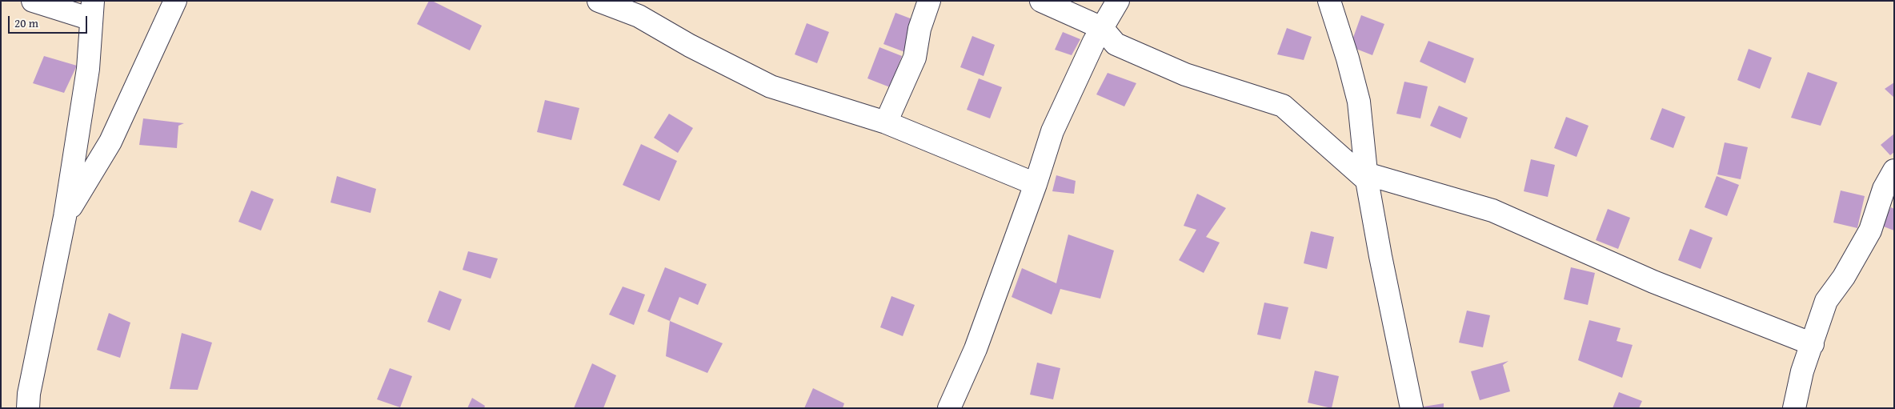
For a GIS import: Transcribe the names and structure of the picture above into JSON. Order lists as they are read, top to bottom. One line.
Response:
{"scale_bar":"20 m"}
